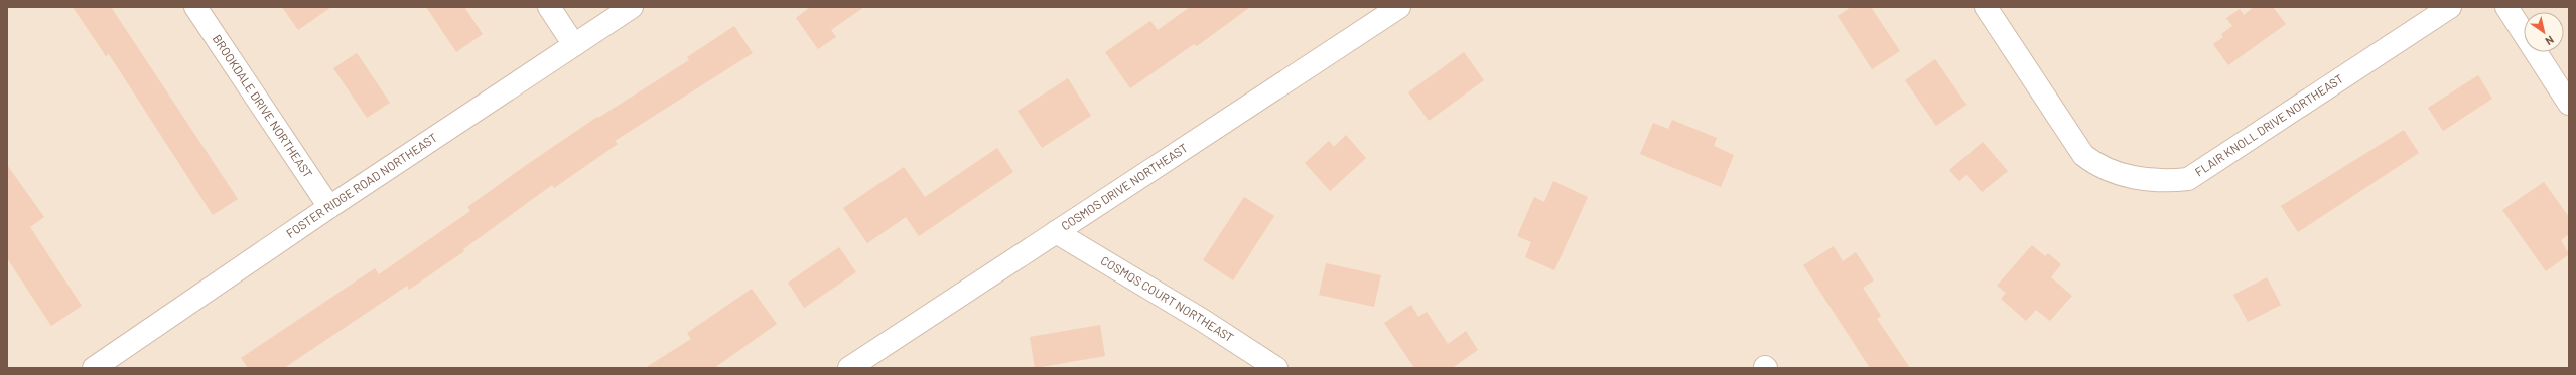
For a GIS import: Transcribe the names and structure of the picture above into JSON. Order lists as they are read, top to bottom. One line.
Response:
{"streets":{"street":["BROOKDALE DRIVE NORTHEAST","FLAIR KNOLL DRIVE NORTHEAST","FOSTER RIDGE ROAD NORTHEAST","COSMOS DRIVE NORTHEAST","COSMOS COURT NORTHEAST"]},"crossings":[["BROOKDALE DRIVE NORTHEAST","FOSTER RIDGE ROAD NORTHEAST"],["COSMOS DRIVE NORTHEAST","COSMOS COURT NORTHEAST"]],"north":"bottom right"}
